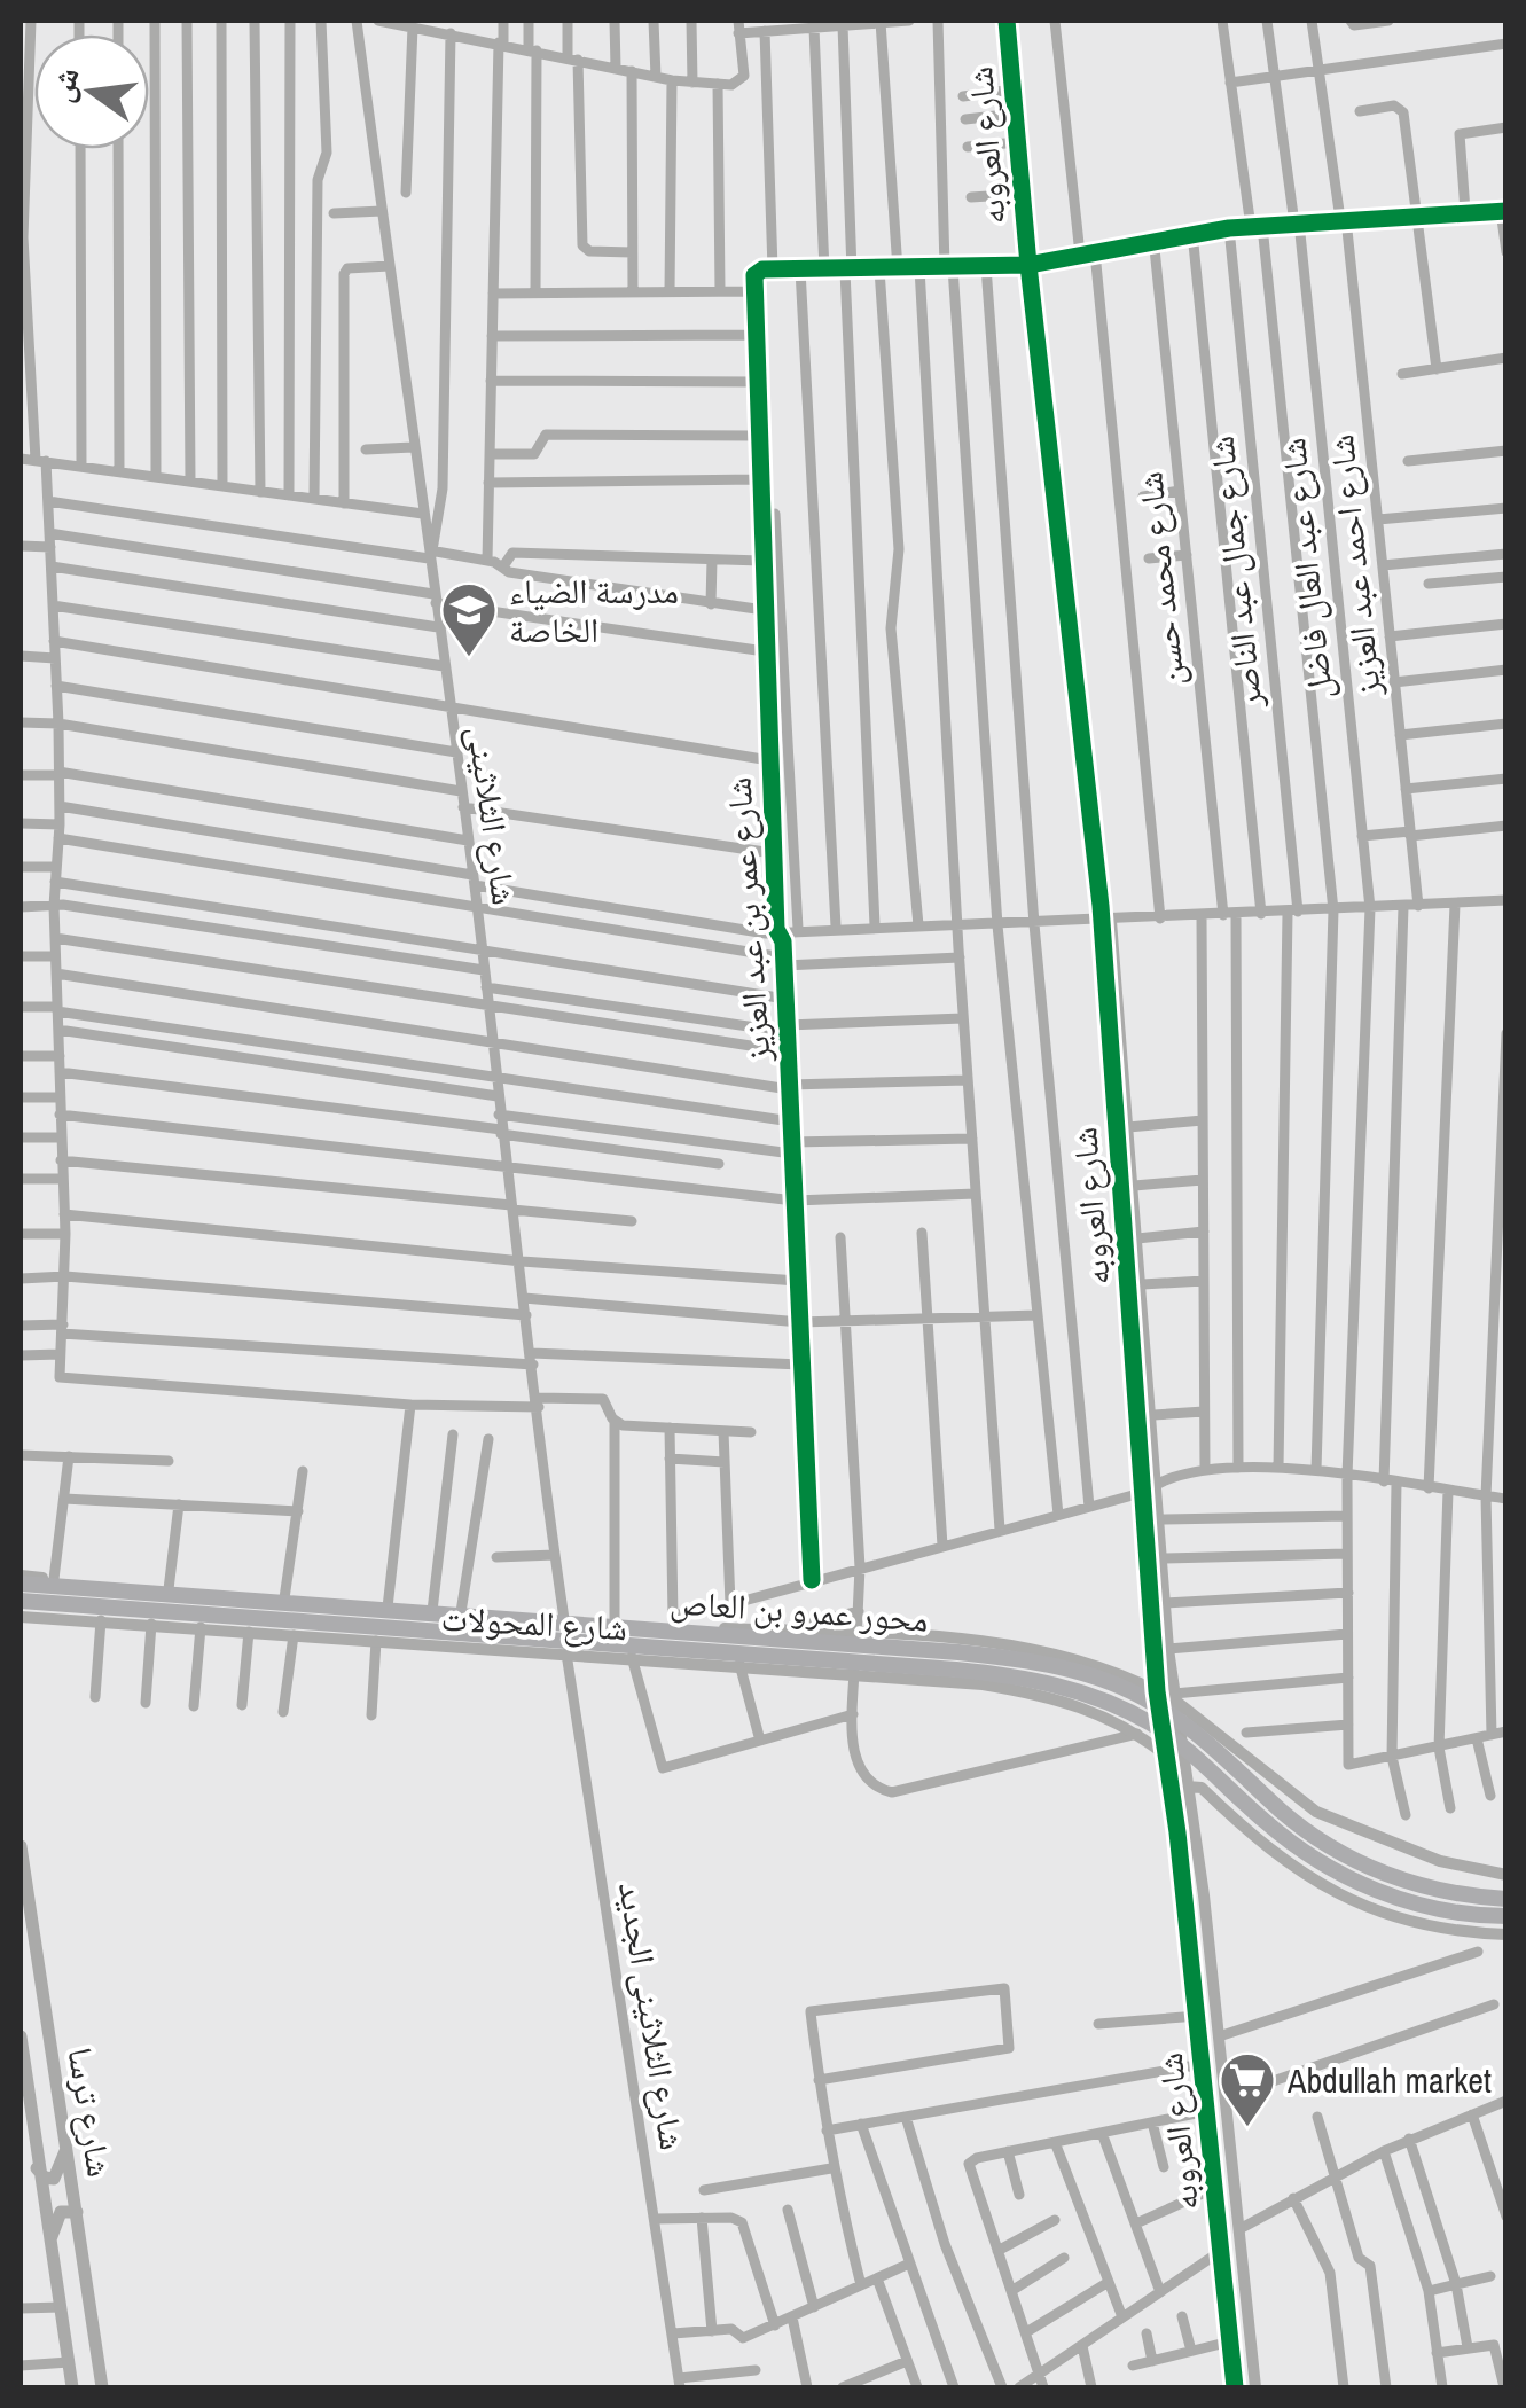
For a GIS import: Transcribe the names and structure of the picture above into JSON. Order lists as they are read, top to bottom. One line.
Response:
{"streets":{"main road":["محور عمرو بن العاص","شارع ترسا"],"street":["شارع العروبه","شارع احمد عبد العزيز","شارع عبد العال فاضل","شارع جمال عبد الناصر","شارع محمد حسن","شارع الثلاثينى","شارع عمر بن عبد العزيز","شارع المحولات","شارع الثلاثينى الجديد"]},"crossings":[["شارع العروبه","شارع المحولات"],["شارع الثلاثينى","شارع المحولات"],["محور عمرو بن العاص","شارع المحولات"],["شارع المحولات","شارع الثلاثينى الجديد"]],"places":{"school or university":["مدرسة الضياء الخاصة"],"supermarket":["Abdullah market"]},"north":"left"}
